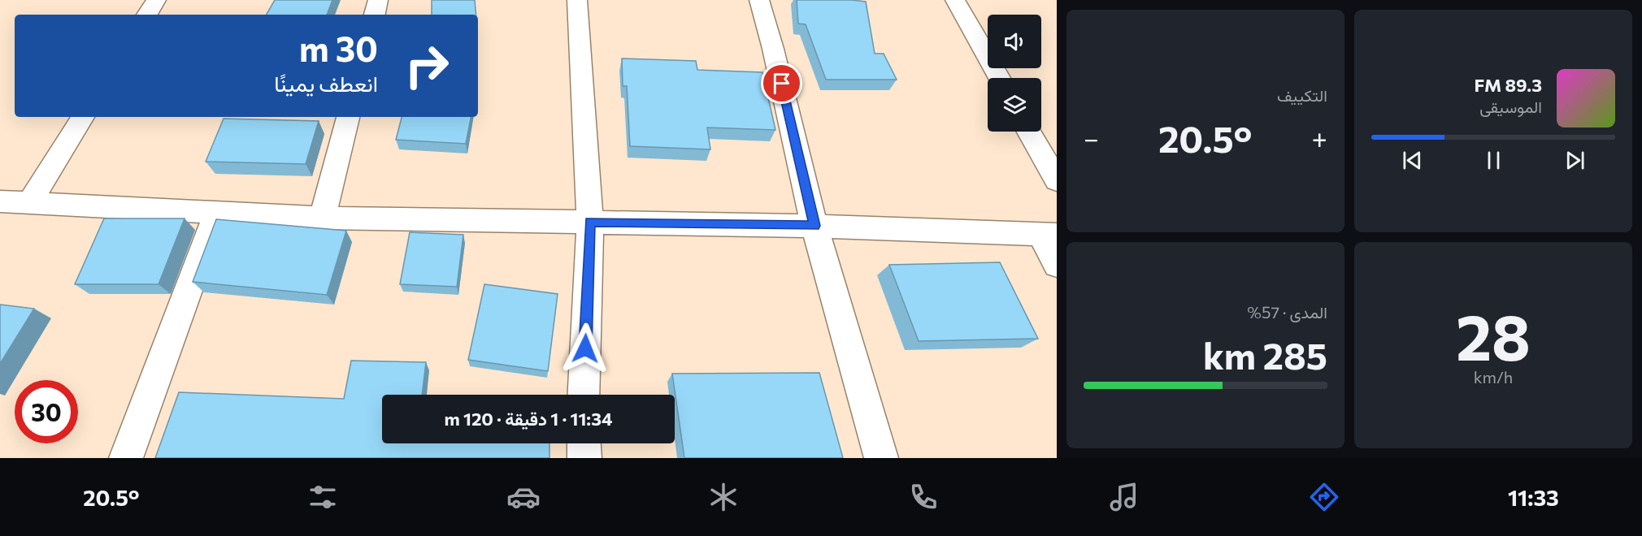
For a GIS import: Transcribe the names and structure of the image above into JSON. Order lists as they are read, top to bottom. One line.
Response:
{"page":{"tile":["التكييف",["28","km/h"],["المدى · 57%","285 km"]],"turn":["30 m","انعطف يمينًا"],"song":["89.3 FM","الموسيقى"],"heat":["−","20.5°","+"],"limit":"30","trip":"11:34 · 1 دقيقة · 120 m","tabs":["11:33","20.5°"]}}
